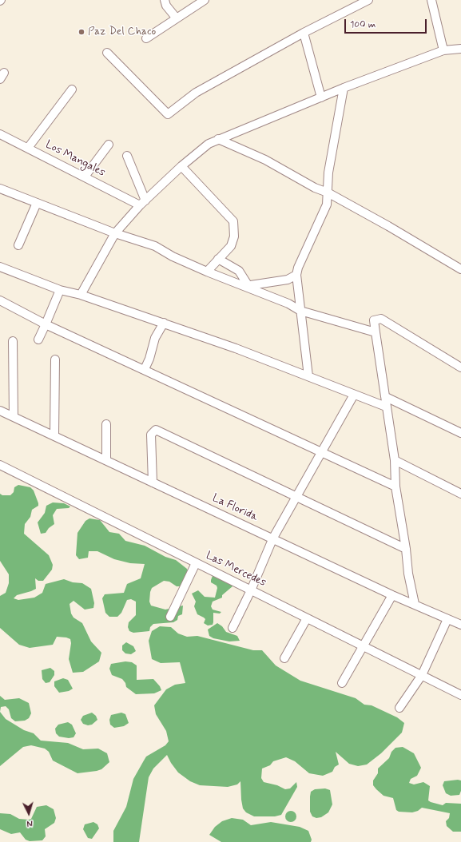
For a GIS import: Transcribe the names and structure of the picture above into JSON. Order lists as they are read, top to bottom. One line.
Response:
{"streets":{"street":["Los Mangales","La Florida","Las Mercedes"]},"places":["Paz Del Chaco"],"scale_bar":"100 m","north":"bottom"}
